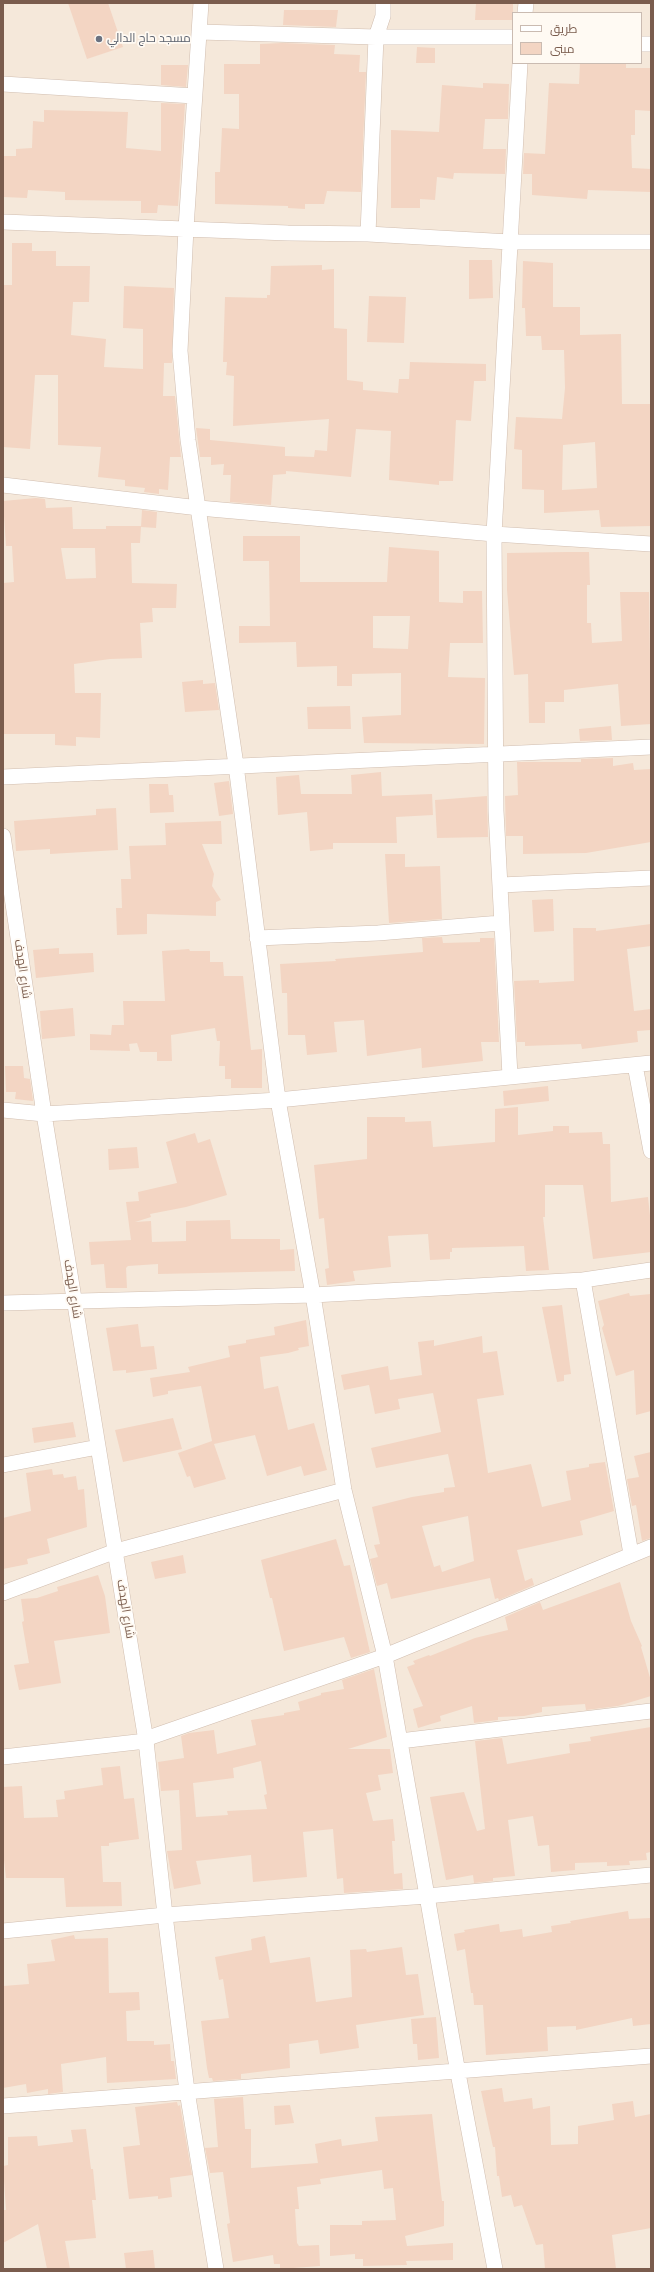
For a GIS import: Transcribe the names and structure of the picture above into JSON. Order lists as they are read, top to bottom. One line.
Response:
{"streets":{"street":["شارع الهدف"]},"places":["مسجد حاج الدالي"],"legend":["طريق","مبنى"]}
